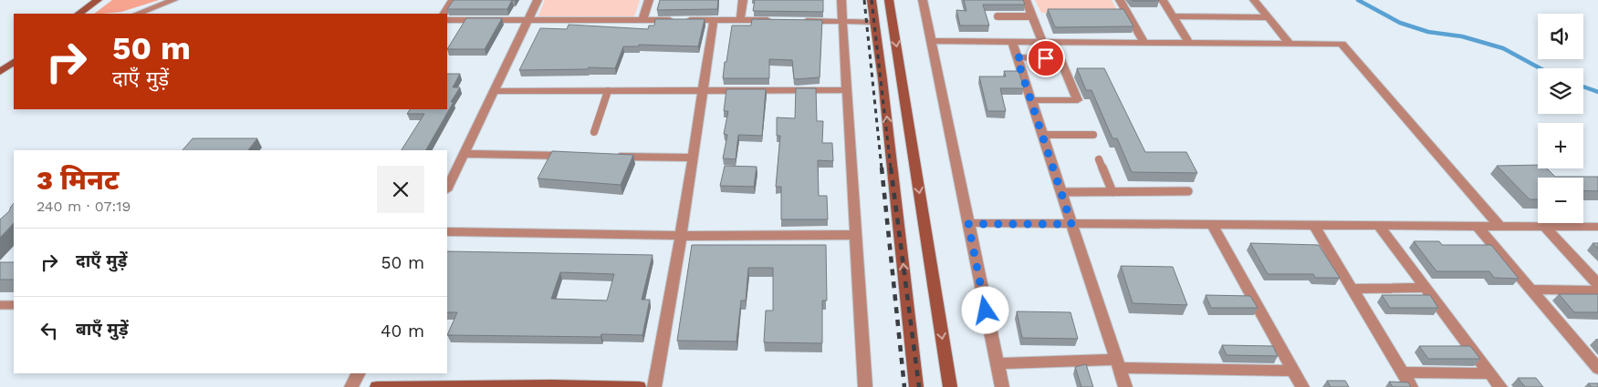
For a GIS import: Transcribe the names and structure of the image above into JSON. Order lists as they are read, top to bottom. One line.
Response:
{"page":{"map_buttons":["+","−"],"turn":["50 m","दाएँ मुड़ें"],"heading":["3 मिनट","240 m · 07:19"],"list":[{"name":"दाएँ मुड़ें","value":"50 m"},{"name":"बाएँ मुड़ें","value":"40 m"}]}}
